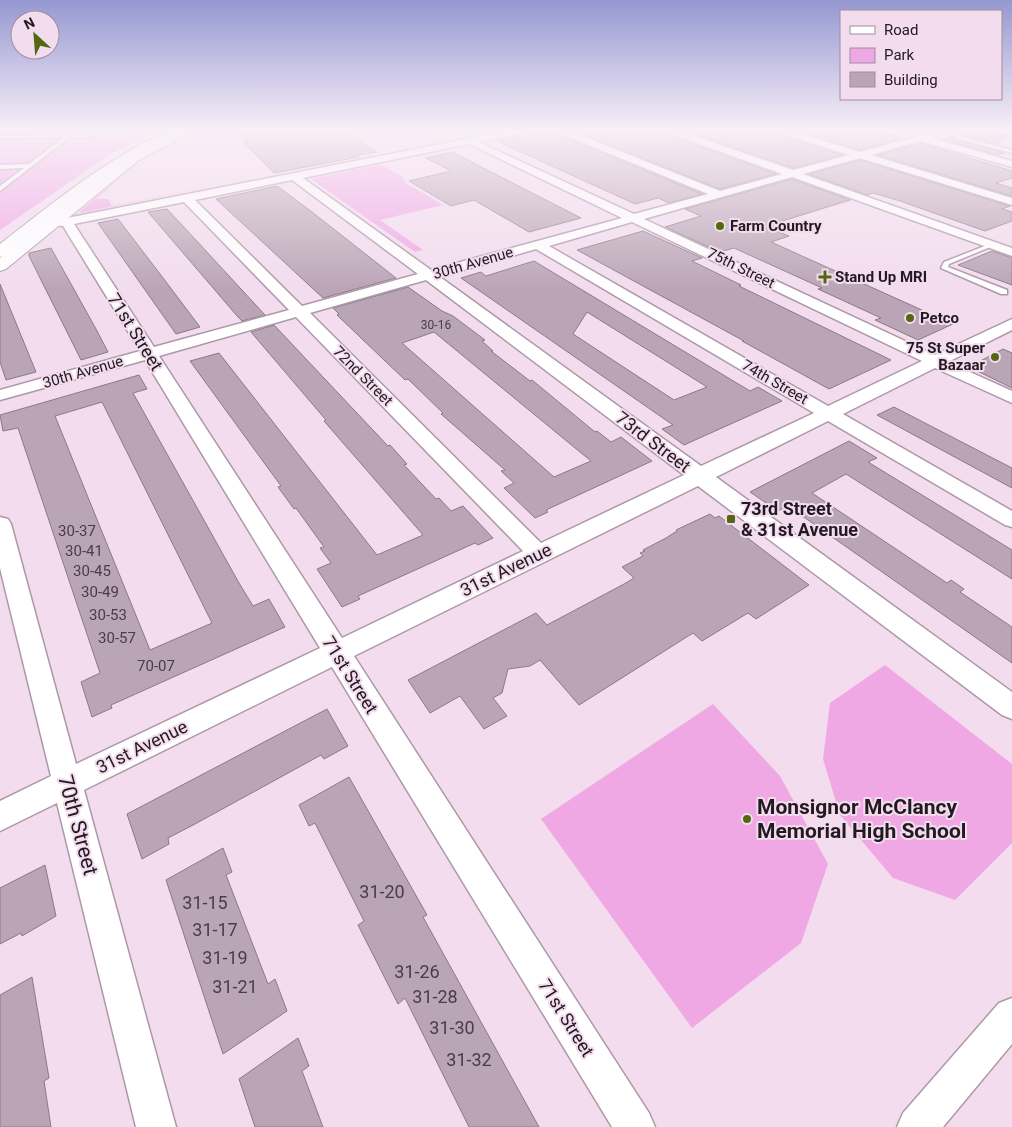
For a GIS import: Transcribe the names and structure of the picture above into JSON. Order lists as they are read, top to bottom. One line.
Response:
{"streets":{"street":["30th Avenue","75th Street","71st Street","72nd Street","74th Street","73rd Street","31st Avenue","70th Street"]},"crossings":[["30th Avenue","75th Street"],["30th Avenue","71st Street"],["30th Avenue","72nd Street"],["30th Avenue","74th Street"],["30th Avenue","73rd Street"],["75th Street","31st Avenue"],["71st Street","31st Avenue"],["72nd Street","31st Avenue"],["74th Street","31st Avenue"],["73rd Street","31st Avenue"],["31st Avenue","70th Street"]],"places":{"other":["Farm Country","Petco","75 St Super Bazaar","Monsignor McClancy Memorial High School"],"health":["Stand Up MRI"],"transit":["73rd Street & 31st Avenue"]},"house_numbers":["30-16","30-37","30-41","30-45","30-49","30-53","30-57","70-07","31-20","31-15","31-17","31-19","31-26","31-21","31-28","31-30","31-32"],"legend":["Road","Park","Building"],"north":"top left"}
